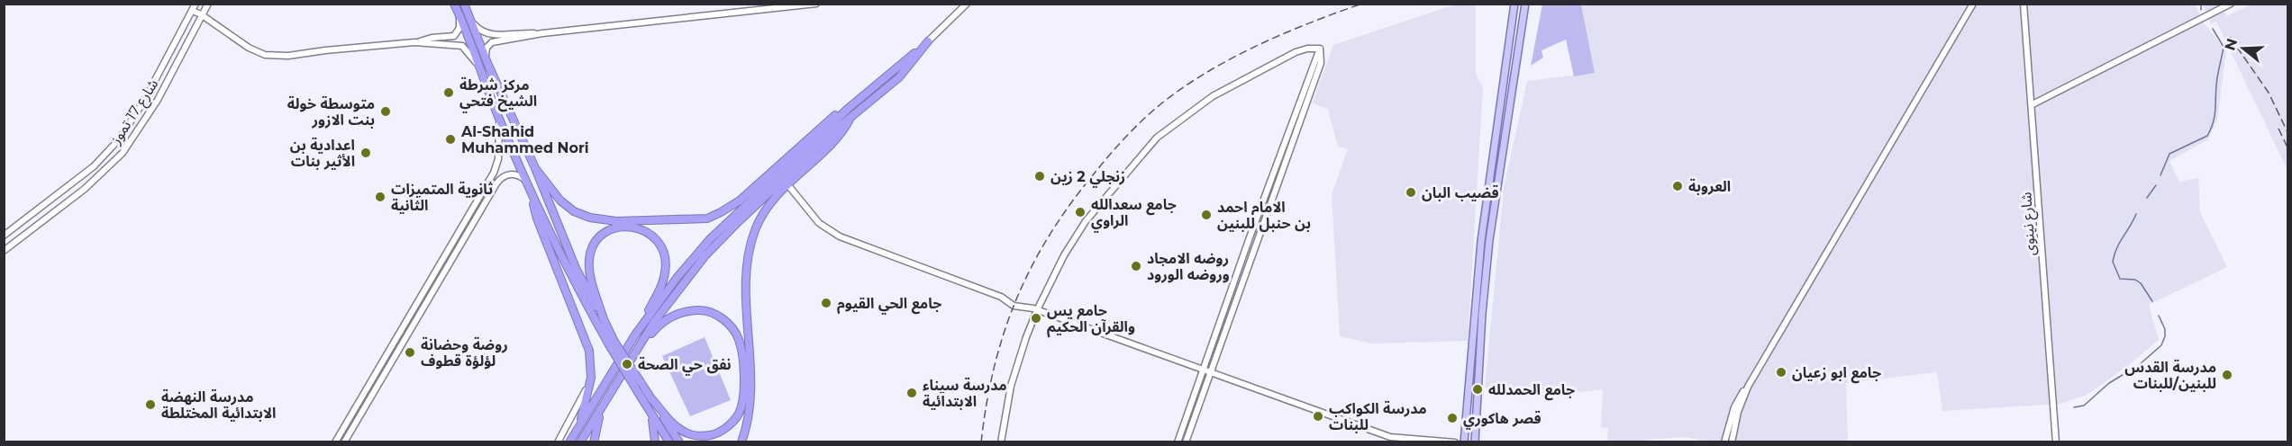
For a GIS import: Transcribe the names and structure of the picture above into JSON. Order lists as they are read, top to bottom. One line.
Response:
{"streets":{"street":["شارع 17 تموز","شارع نينوى"]},"places":["مركز شرطة الشيخ فتحي","متوسطة خولة بنت الازور","Al-Shahid Muhammed Nori","اعدادية بن الأثير بنات","زنجلي 2 زين","العروبة","قضيب البان","ثانوية المتميزات الثانية","جامع سعدالله الراوي","الامام احمد بن حنبل للبنين","روضه الامجاد وروضه الورود","جامع الحي القيوم","جامع يس والقرآن الحكيم","روضة وحضانة لؤلؤة قطوف","نفق حي الصحة","جامع ابو زعیان","مدرسة القدس للبنين/للبنات","جامع الحمدلله","مدرسة سيناء الابتدائية","مدرسة النهضة الابتدائية المختلطة","مدرسة الكواكب للبنات","قصر هاكوري"],"north":"left"}
